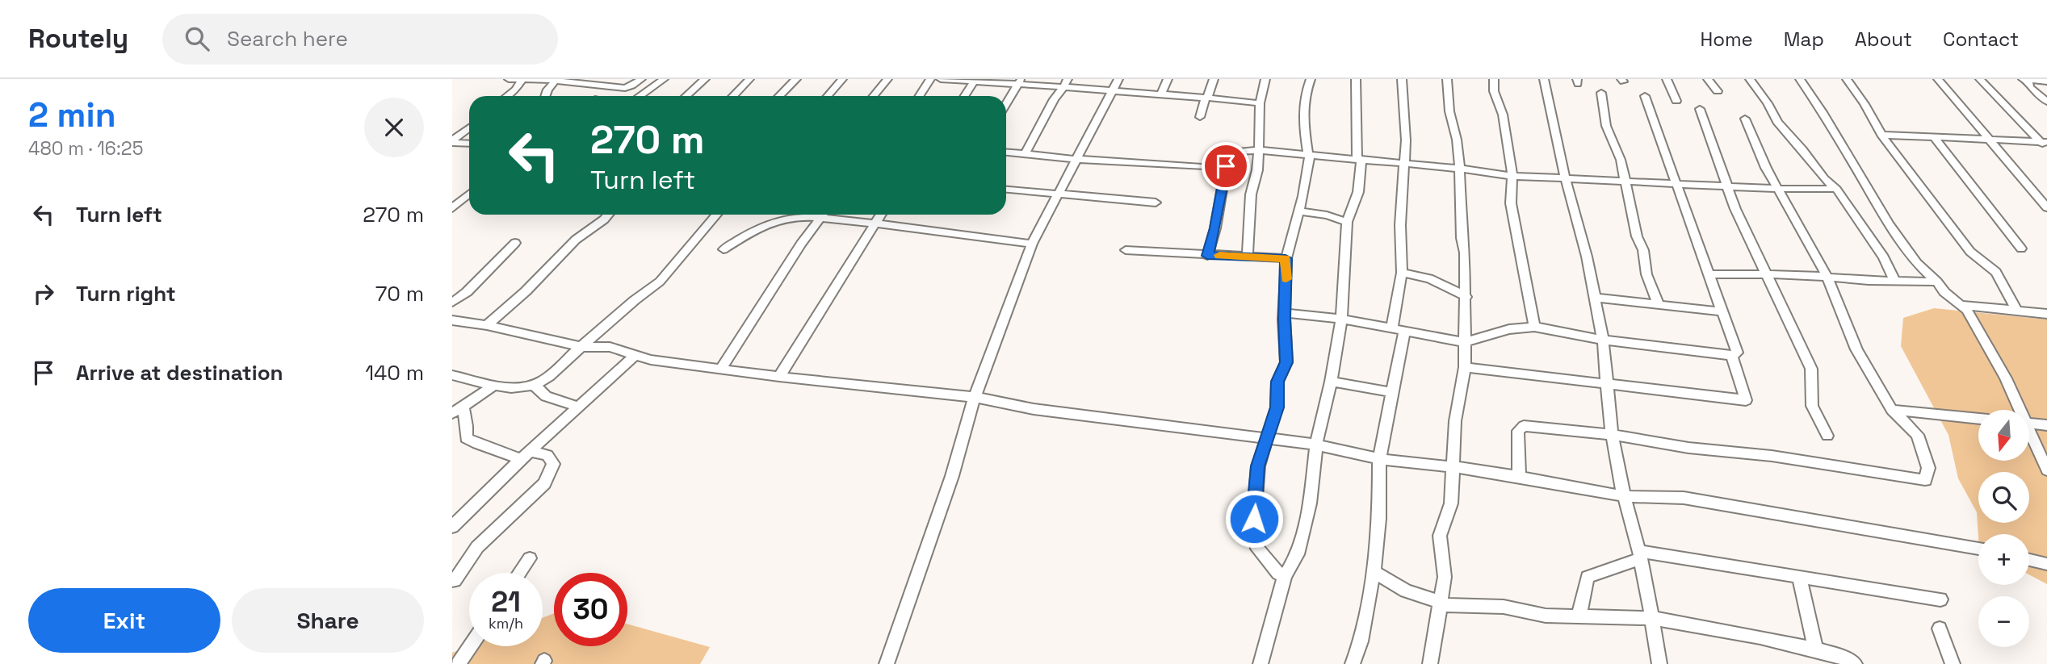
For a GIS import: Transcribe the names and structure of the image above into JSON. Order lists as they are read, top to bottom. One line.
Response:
{"north":"bottom","page":{"header":"Routely","search":"Search here","nav":["Home","Map","About","Contact"],"heading":["2 min","480 m · 16:25"],"turn":["270 m","Turn left"],"list":[{"name":"Turn left","value":"270 m"},{"name":"Turn right","value":"70 m"},{"name":"Arrive at destination","value":"140 m"}],"map_buttons":["+","−"],"speed":"21 km/h","limit":"30","buttons":["Exit","Share"]}}
